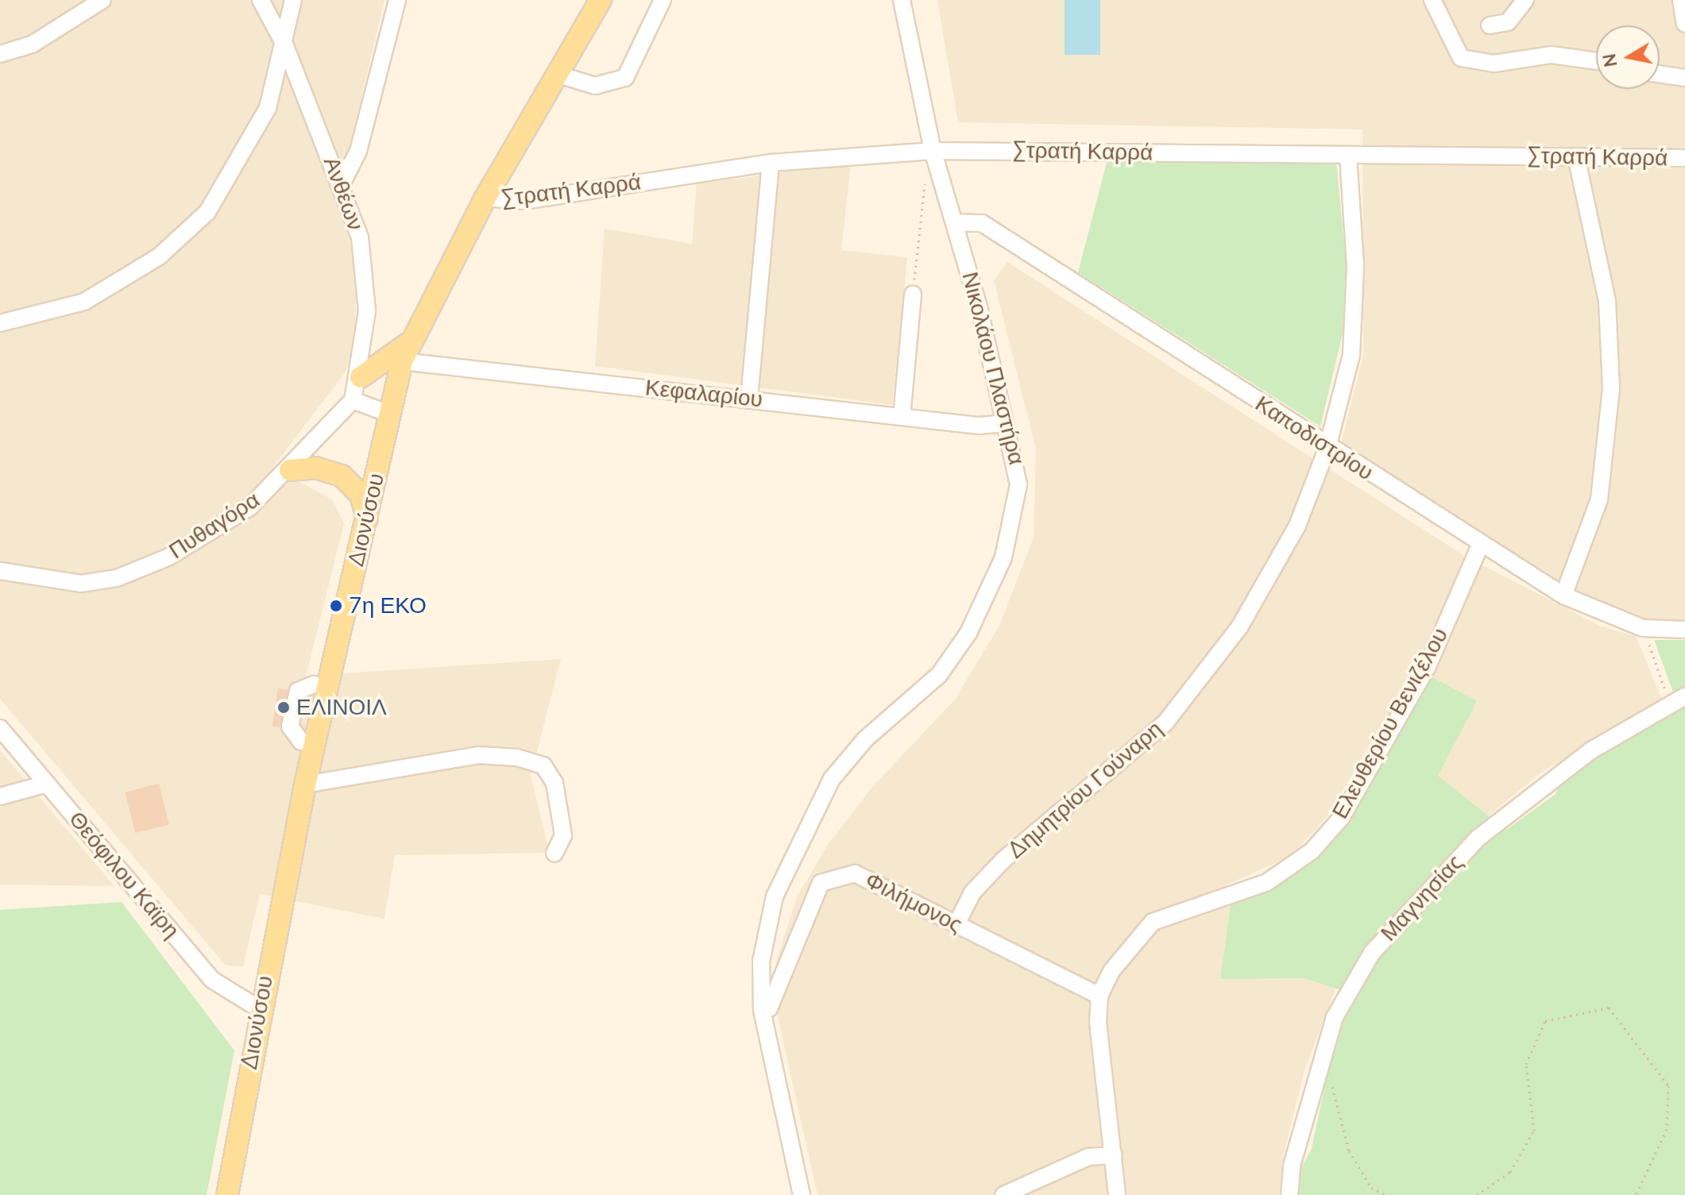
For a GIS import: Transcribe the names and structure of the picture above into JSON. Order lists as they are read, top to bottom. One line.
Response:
{"streets":{"main road":["Διονύσου"],"street":["Στρατή Καρρά","Ανθέων","Νικολάου Πλαστήρα","Κεφαλαρίου","Καποδιστρίου","Πυθαγόρα","Ελευθερίου Βενιζέλου","Δημητρίου Γούναρη","Θεόφιλου Καϊρη","Μαγνησίας","Φιλήμονος"]},"crossings":[["Στρατή Καρρά","Νικολάου Πλαστήρα"],["Στρατή Καρρά","Διονύσου"],["Στρατή Καρρά","Δημητρίου Γούναρη"],["Ανθέων","Πυθαγόρα"],["Νικολάου Πλαστήρα","Κεφαλαρίου"],["Νικολάου Πλαστήρα","Καποδιστρίου"],["Νικολάου Πλαστήρα","Φιλήμονος"],["Κεφαλαρίου","Διονύσου"],["Καποδιστρίου","Ελευθερίου Βενιζέλου"],["Καποδιστρίου","Δημητρίου Γούναρη"],["Διονύσου","Θεόφιλου Καϊρη"],["Ελευθερίου Βενιζέλου","Φιλήμονος"],["Δημητρίου Γούναρη","Φιλήμονος"]],"places":["7η ΕΚΟ","ΕΛΙΝΟΙΛ"],"north":"left"}
